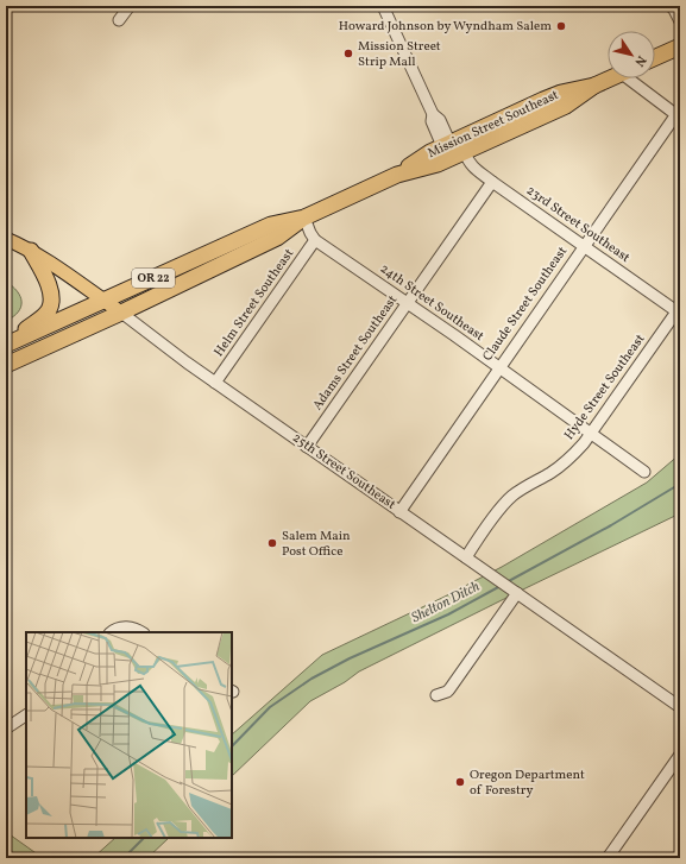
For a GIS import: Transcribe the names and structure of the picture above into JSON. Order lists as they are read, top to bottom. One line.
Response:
{"streets":{"highway":["Mission Street Southeast","OR 22"],"main road":["25th Street Southeast"],"street":["23rd Street Southeast","Helm Street Southeast","24th Street Southeast","Claude Street Southeast","Adams Street Southeast","Hyde Street Southeast"]},"crossings":[["Mission Street Southeast","23rd Street Southeast"],["Mission Street Southeast","25th Street Southeast"],["23rd Street Southeast","Claude Street Southeast"],["23rd Street Southeast","Adams Street Southeast"],["23rd Street Southeast","Hyde Street Southeast"],["Helm Street Southeast","24th Street Southeast"],["Helm Street Southeast","25th Street Southeast"],["24th Street Southeast","Claude Street Southeast"],["24th Street Southeast","Adams Street Southeast"],["24th Street Southeast","Hyde Street Southeast"],["Claude Street Southeast","25th Street Southeast"],["Adams Street Southeast","25th Street Southeast"],["Hyde Street Southeast","25th Street Southeast"]],"water":["Shelton Ditch"],"places":["Howard Johnson by Wyndham Salem","Mission Street Strip Mall","Salem Main Post Office","Oregon Department of Forestry"],"north":"bottom right"}
